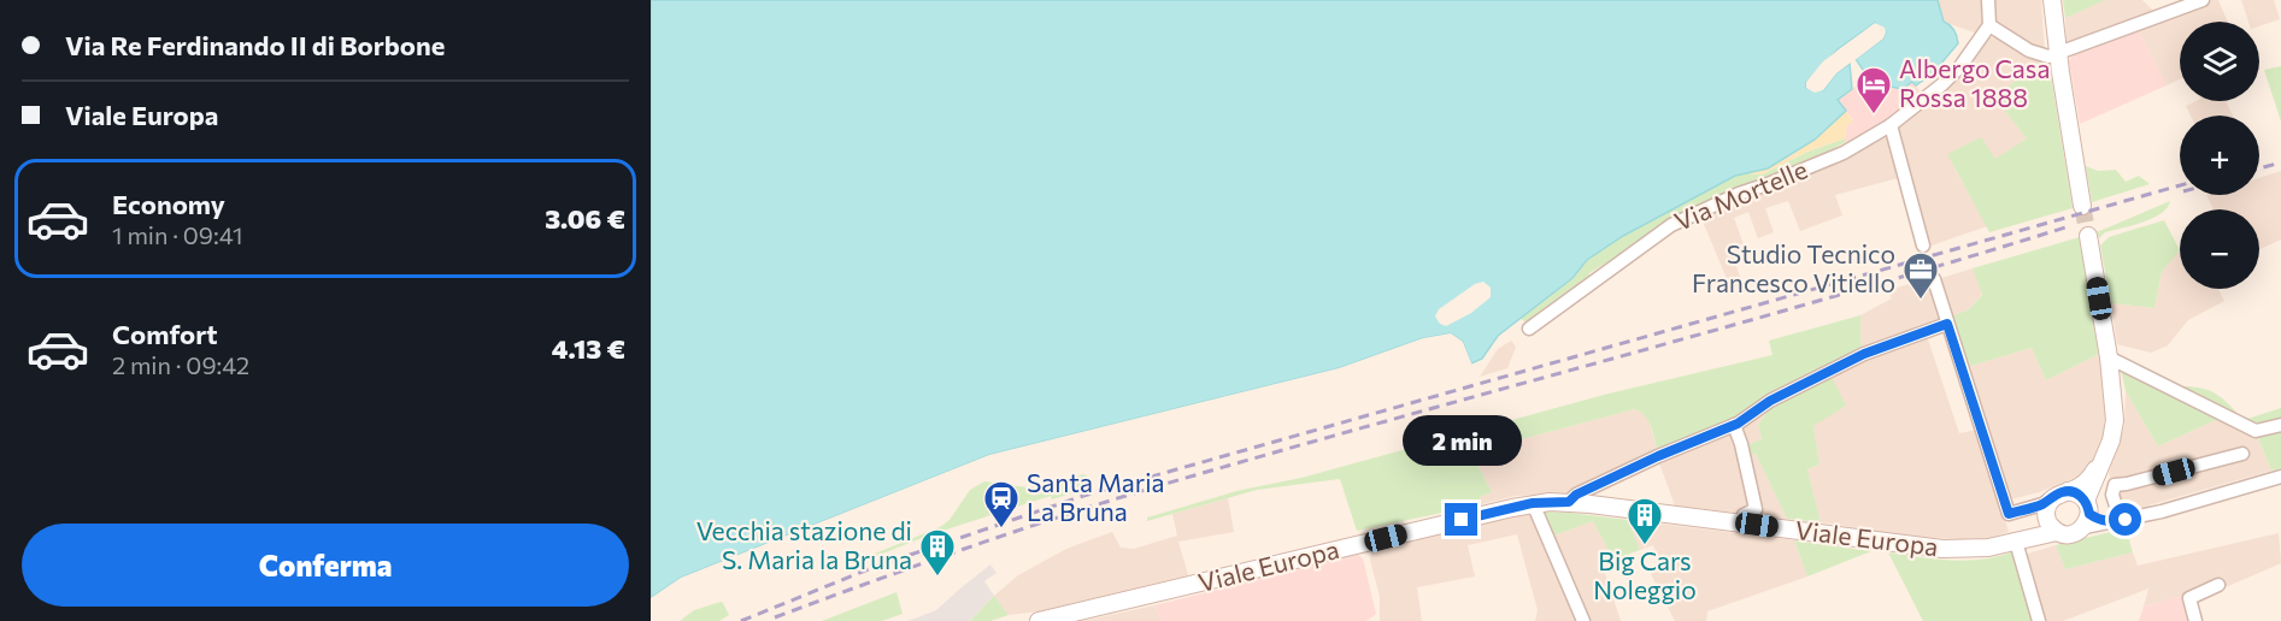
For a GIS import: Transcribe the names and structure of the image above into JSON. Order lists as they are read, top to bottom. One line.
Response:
{"streets":{"street":["Via Mortelle","Viale Europa"]},"places":{"hotel":["Albergo Casa Rossa 1888"],"office":["Studio Tecnico Francesco Vitiello"],"station":["Santa Maria La Bruna"],"building":["Big Cars Noleggio","Vecchia stazione di S. Maria la Bruna"]},"page":{"banner":["Via Re Ferdinando II di Borbone","Viale Europa"],"map_buttons":["+","−"],"list":[{"name":"Economy","note":"1 min · 09:41","value":"3.06 €"},{"name":"Comfort","note":"2 min · 09:42","value":"4.13 €"}],"bubble":"2 min","buttons":"Conferma"}}
